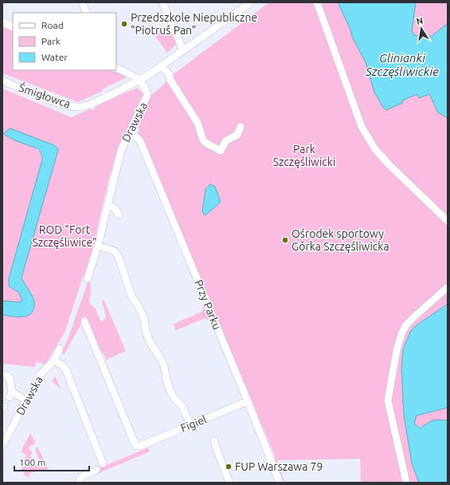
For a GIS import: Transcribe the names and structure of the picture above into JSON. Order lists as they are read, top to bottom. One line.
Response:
{"streets":{"street":["Śmigłowca","Drawska","Przy Parku","Figiel"]},"crossings":[["Śmigłowca","Drawska"],["Drawska","Przy Parku"],["Przy Parku","Figiel"]],"water":["Glinianki Szczęśliwickie"],"parks":["Park Szczęśliwicki","ROD \"Fort Szczęśliwice\""],"places":["Przedszkole Niepubliczne \"Piotruś Pan\"","Ośrodek sportowy Górka Szczęśliwicka","FUP Warszawa 79"],"legend":["Road","Park","Water"],"scale_bar":"100 m","north":"top"}
